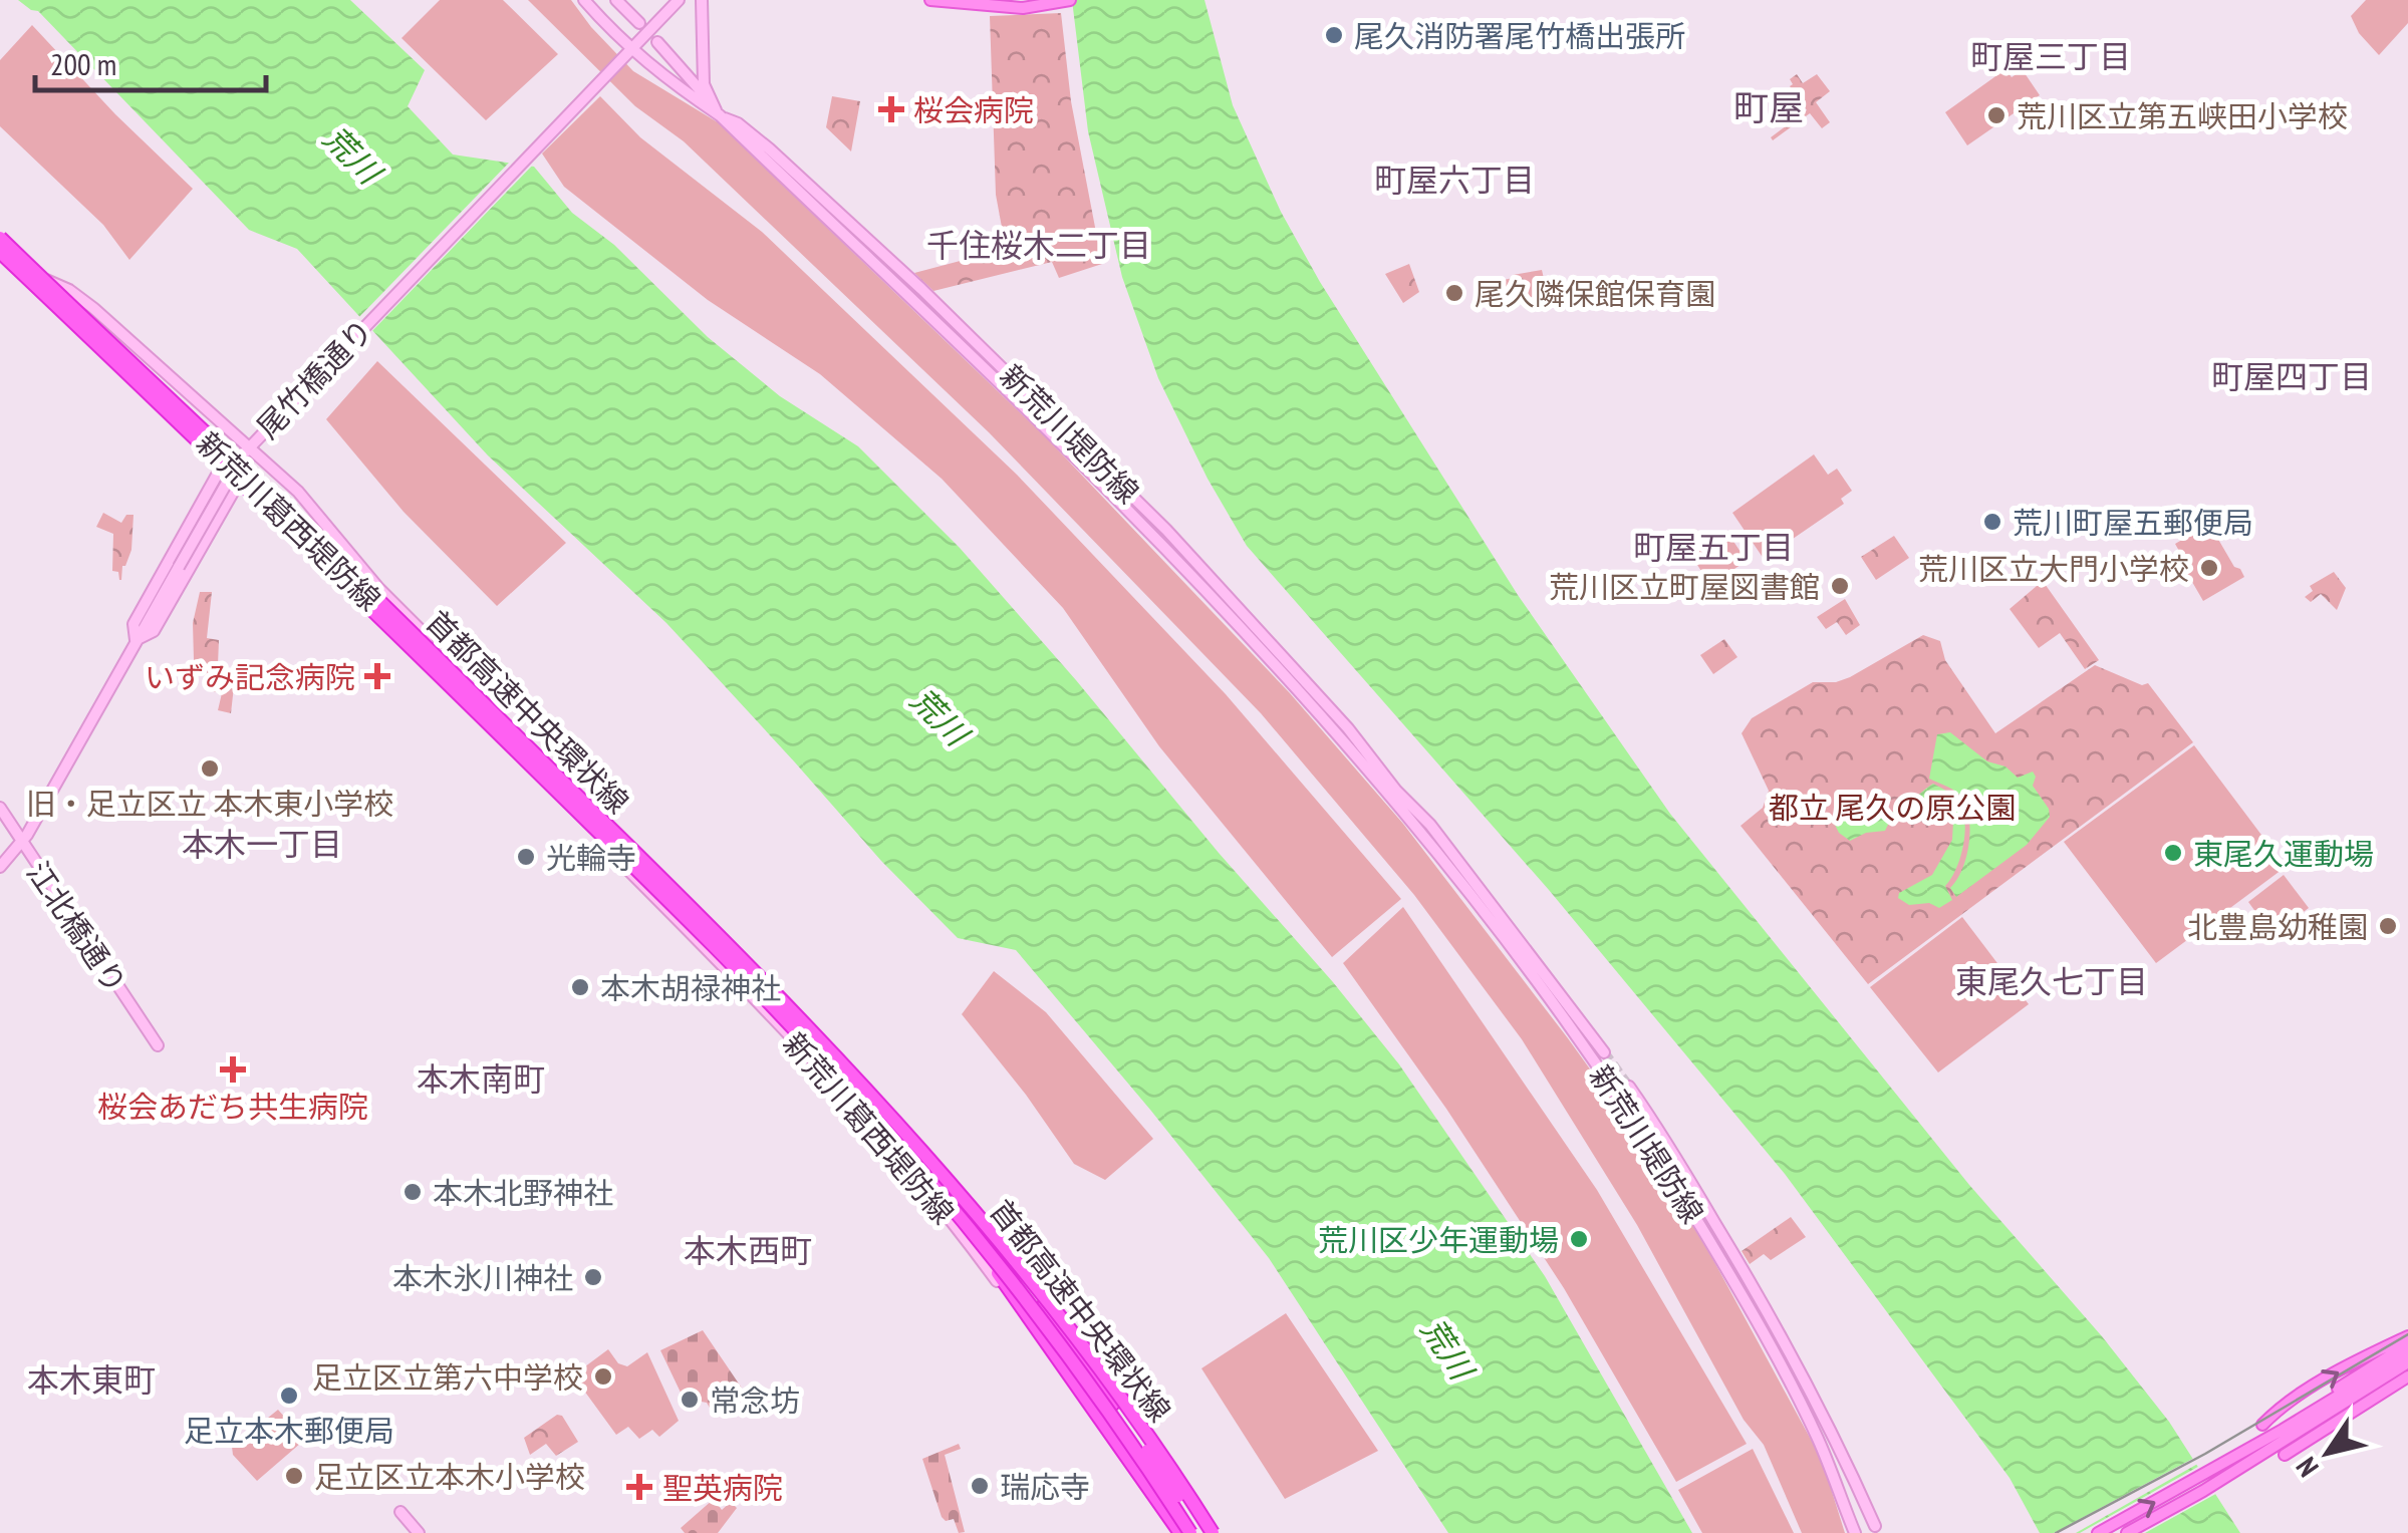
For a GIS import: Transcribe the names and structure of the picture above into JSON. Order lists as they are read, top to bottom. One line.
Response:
{"streets":{"highway":["首都高速中央環状線"],"main road":["尾竹橋通り","新荒川堤防線","新荒川葛西堤防線","江北橋通り"]},"crossings":[["尾竹橋通り","新荒川堤防線"],["尾竹橋通り","江北橋通り"],["新荒川葛西堤防線","首都高速中央環状線"]],"districts":["町屋三丁目","町屋","町屋六丁目","千住桜木二丁目","町屋四丁目","町屋五丁目","本木一丁目","東尾久七丁目","本木南町","本木西町","本木東町"],"water":["荒川"],"parks":["都立 尾久の原公園"],"places":{"other":["尾久消防署尾竹橋出張所","荒川区立第五峡田小学校","尾久隣保館保育園","荒川町屋五郵便局","荒川区立大門小学校","荒川区立町屋図書館","旧・足立区立 本木東小学校","東尾久運動場","光輪寺","北豊島幼稚園","本木胡禄神社","本木北野神社","荒川区少年運動場","本木氷川神社","足立区立第六中学校","足立本木郵便局","常念坊","足立区立本木小学校","瑞応寺"],"health":["桜会病院","いずみ記念病院","桜会あだち共生病院","聖英病院"]},"scale_bar":"200 m","north":"bottom left"}
